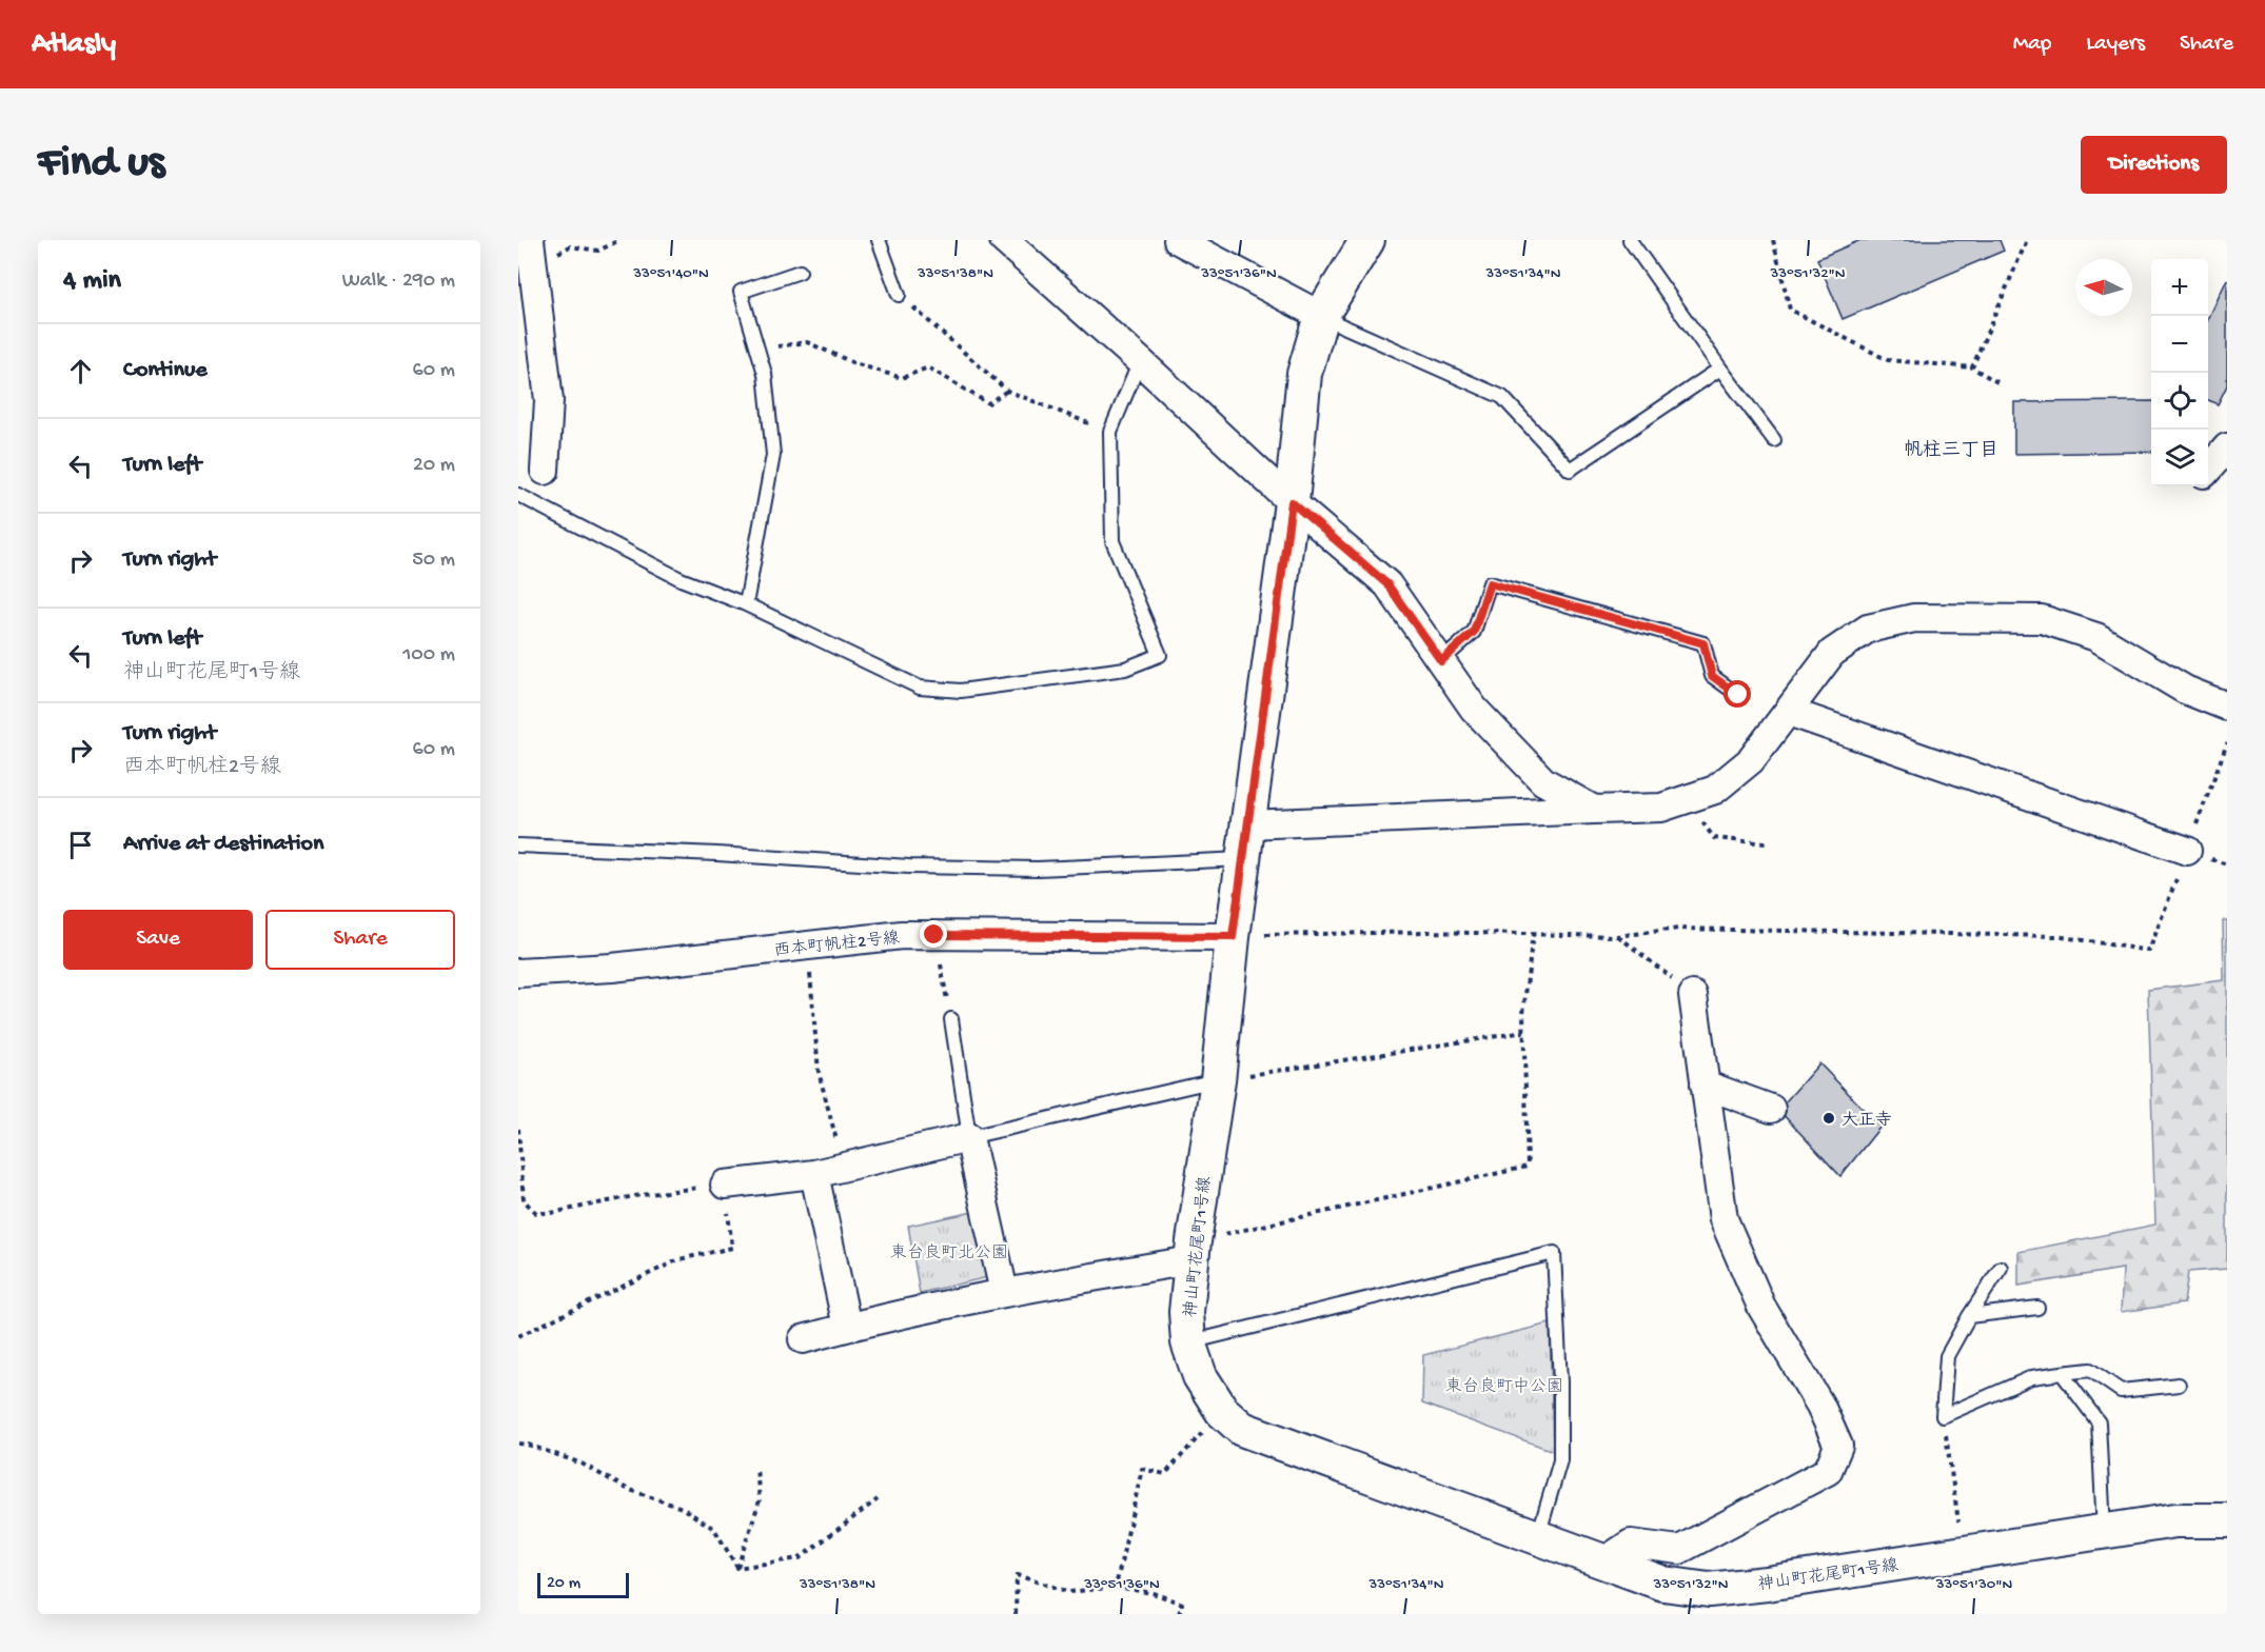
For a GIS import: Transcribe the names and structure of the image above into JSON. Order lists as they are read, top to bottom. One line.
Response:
{"streets":{"street":["西本町帆柱2号線","神山町花尾町1号線"]},"crossings":[["西本町帆柱2号線","神山町花尾町1号線"]],"districts":["帆柱三丁目"],"parks":["東台良町北公園","東台良町中公園"],"places":["大正寺"],"scale_bar":"20 m","north":"left","page":{"header":"Atlasly","nav":["Map","Layers","Share"],"buttons":["Directions",["Save","Share"]],"title":"Find us","heading":["4 min","Walk · 290 m"],"map_buttons":["+","−"],"list":[["Continue","60 m"],["Turn left","20 m"],["Turn right","50 m"],["Turn left","神山町花尾町1号線","100 m"],["Turn right","西本町帆柱2号線","60 m"],"Arrive at destination"],"scale":"20 m"},"coordinates":["33°51'40\"N","33°51'38\"N","33°51'36\"N","33°51'34\"N","33°51'32\"N","33°51'30\"N"]}
